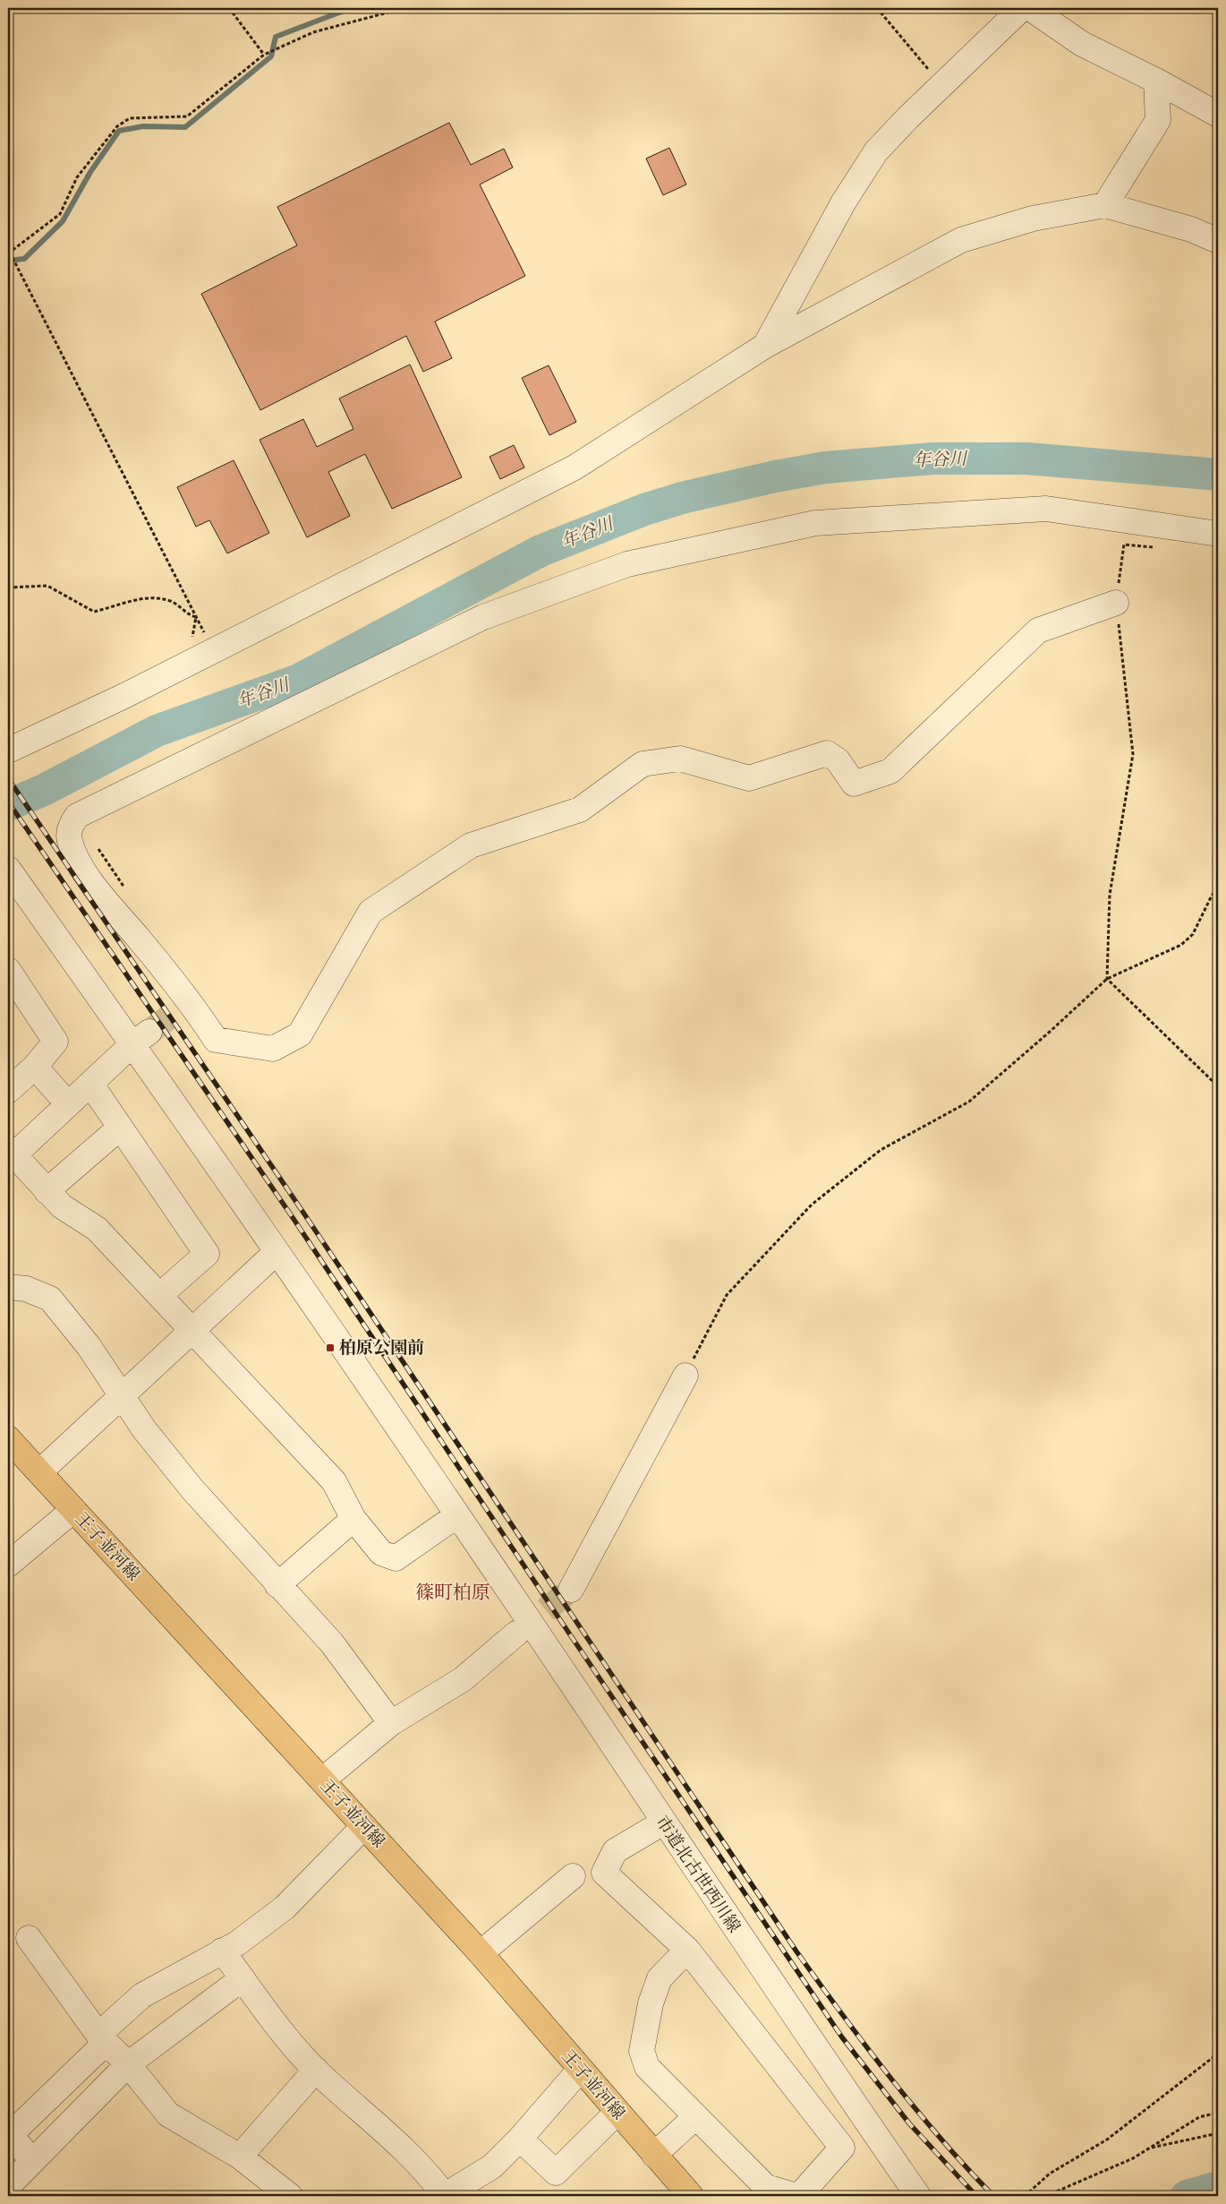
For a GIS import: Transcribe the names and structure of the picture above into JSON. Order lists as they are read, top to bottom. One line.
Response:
{"streets":{"main road":["王子並河線"],"street":["市道北古世西川線"]},"districts":["篠町柏原"],"water":["年谷川"],"places":{"transit":["柏原公園前"]}}
